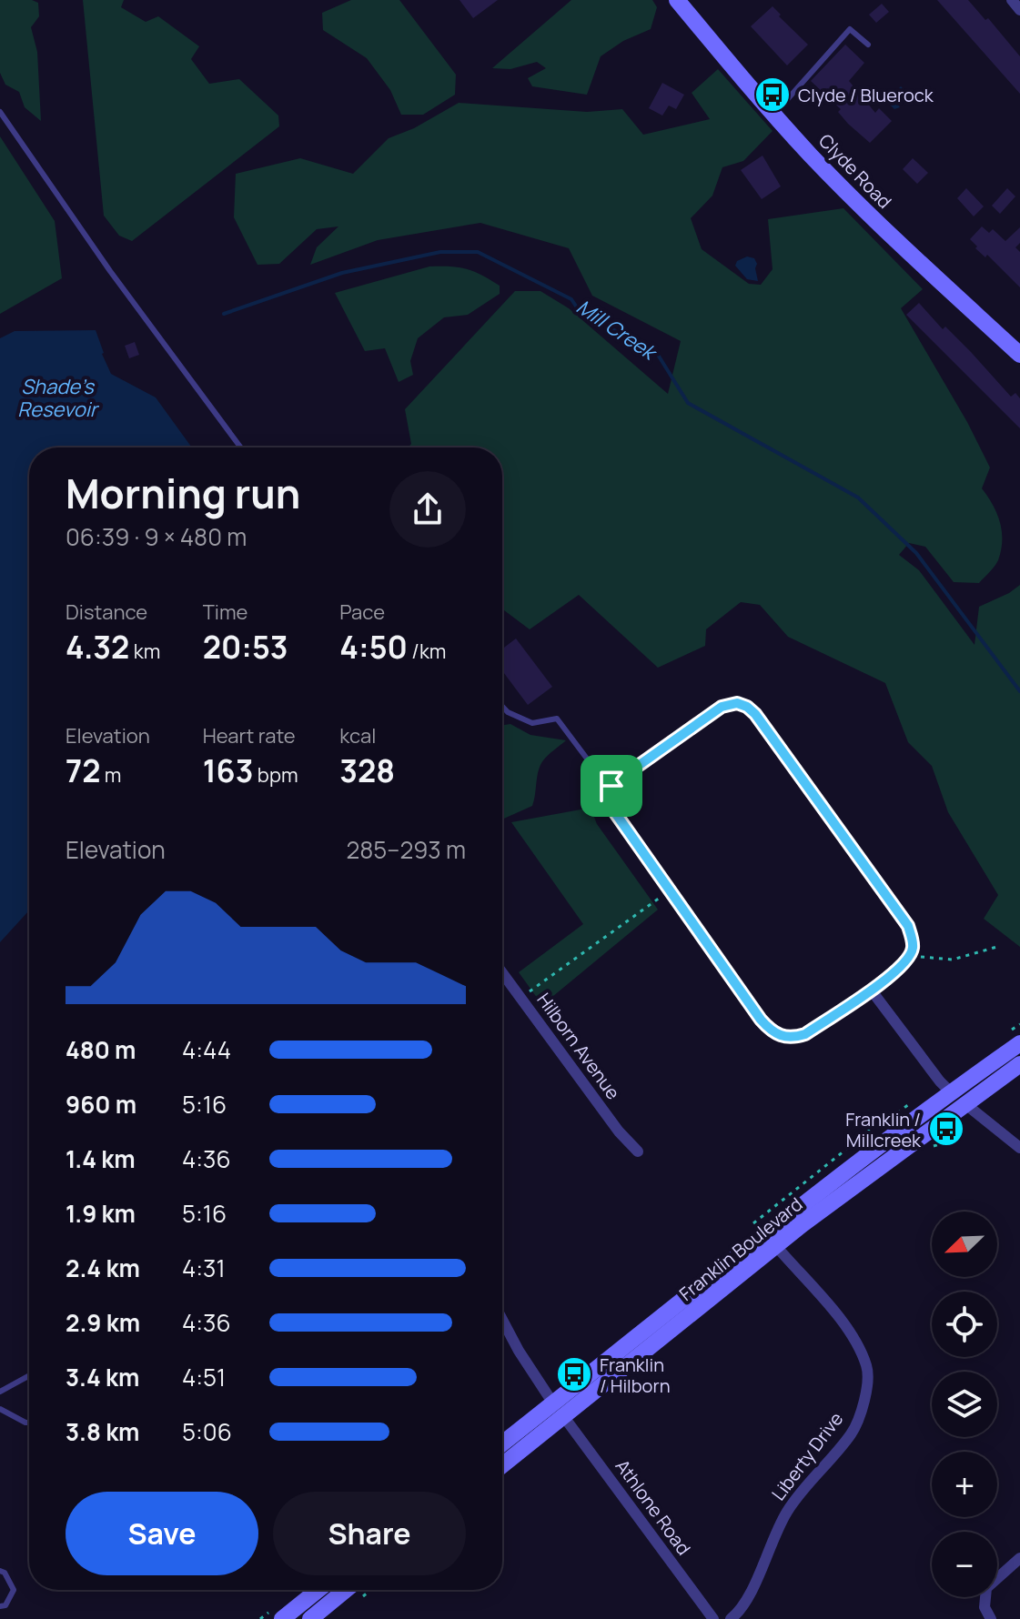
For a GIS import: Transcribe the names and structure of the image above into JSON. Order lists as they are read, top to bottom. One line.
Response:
{"streets":{"main road":["Clyde Road","Franklin Boulevard"],"street":["Hilborn Avenue","Liberty Drive","Athlone Road"]},"crossings":[["Franklin Boulevard","Liberty Drive"],["Franklin Boulevard","Athlone Road"]],"water":["Mill Creek","Shade’s Resevoir"],"places":{"bus stop":["Clyde / Bluerock","Franklin / Millcreek","Franklin / Hilborn"]},"north":"bottom left","page":{"heading":["Morning run","06:39 · 9 × 480 m"],"stats":[["Distance","4.32 km"],["Time","20:53"],["Pace","4:50 /km"],["Elevation","72 m"],["Heart rate","163 bpm"],["kcal","328"]],"chart":["Elevation","285–293 m"],"list":[{"name":"480 m","note":"4:44"},{"name":"960 m","note":"5:16"},{"name":"1.4 km","note":"4:36"},{"name":"1.9 km","note":"5:16"},{"name":"2.4 km","note":"4:31"},{"name":"2.9 km","note":"4:36"},{"name":"3.4 km","note":"4:51"},{"name":"3.8 km","note":"5:06"}],"map_buttons":["+","−"],"buttons":["Save","Share"]}}
